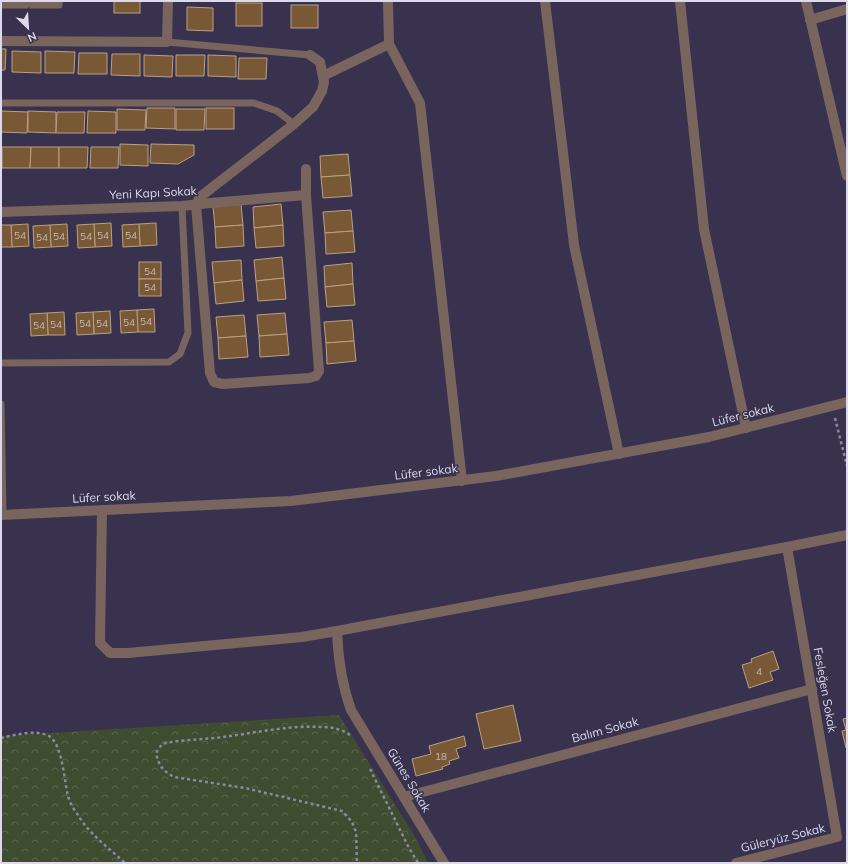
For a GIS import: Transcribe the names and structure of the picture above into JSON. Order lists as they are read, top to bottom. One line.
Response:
{"streets":{"street":["Yeni Kapı Sokak","Lüfer sokak","Fesleğen Sokak","Balım Sokak","Günes Sokak","Güleryüz Sokak"]},"crossings":[["Fesleğen Sokak","Balım Sokak"],["Fesleğen Sokak","Güleryüz Sokak"],["Balım Sokak","Günes Sokak"]],"house_numbers":["54","54","54","54","54","54","54","54","54","54","54","54","54","54","4","18"],"north":"bottom right"}
